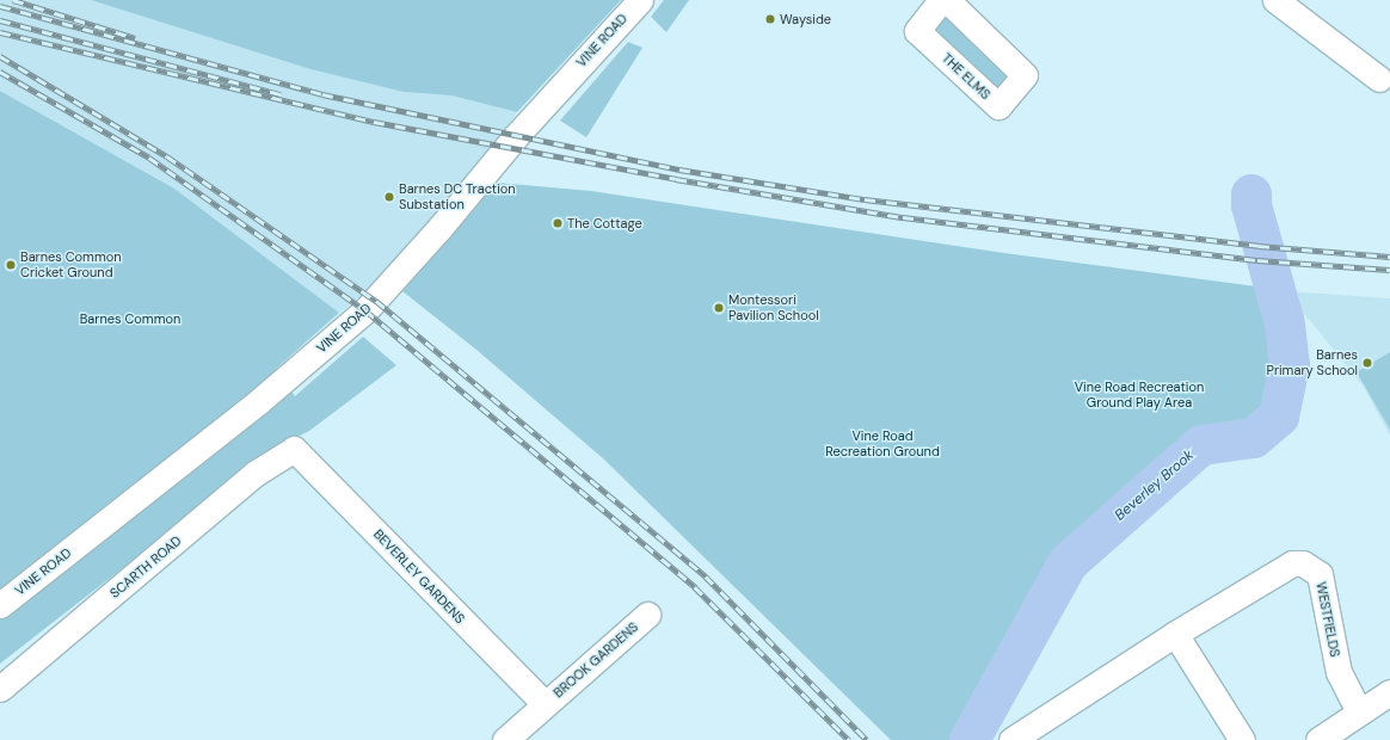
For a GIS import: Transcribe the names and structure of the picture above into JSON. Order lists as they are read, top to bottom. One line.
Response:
{"streets":{"street":["VINE ROAD","THE ELMS","SCARTH ROAD","BEVERLEY GARDENS","WESTFIELDS","BROOK GARDENS"]},"crossings":[["SCARTH ROAD","BEVERLEY GARDENS"],["BEVERLEY GARDENS","BROOK GARDENS"]],"water":["Beverley Brook"],"parks":["Barnes Common","Vine Road Recreation Ground Play Area","Vine Road Recreation Ground"],"places":["Wayside","Barnes DC Traction Substation","The Cottage","Barnes Common Cricket Ground","Montessori Pavilion School","Barnes Primary School"]}
